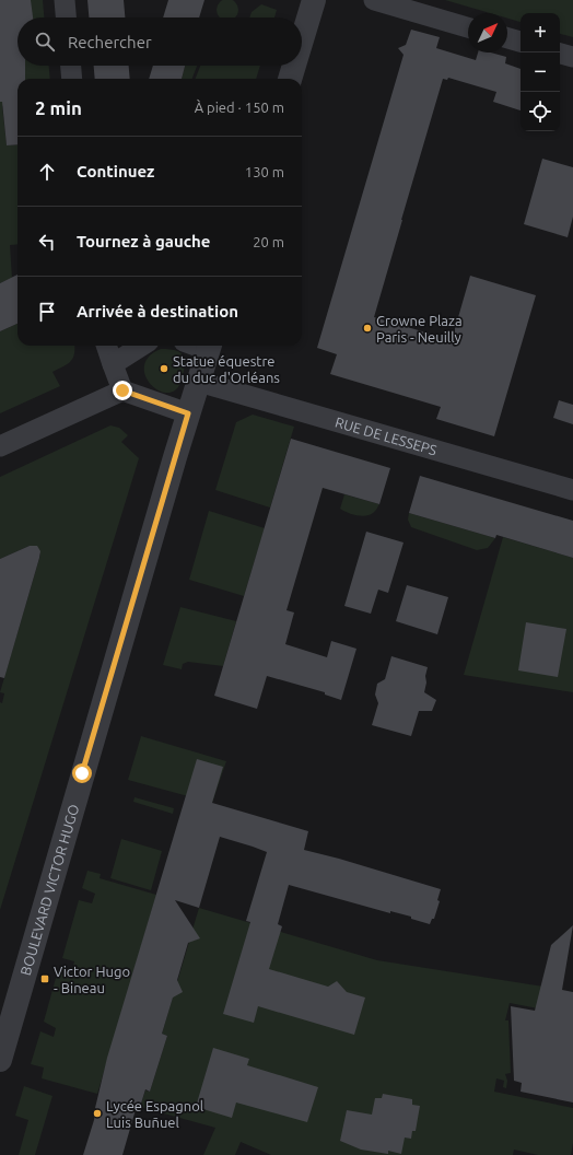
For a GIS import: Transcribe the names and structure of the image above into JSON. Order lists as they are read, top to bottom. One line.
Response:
{"streets":{"street":["RUE DE LESSEPS","BOULEVARD VICTOR HUGO"]},"crossings":[["RUE DE LESSEPS","BOULEVARD VICTOR HUGO"]],"places":{"other":["Crowne Plaza Paris - Neuilly","Statue équestre du duc d'Orléans","Lycée Espagnol Luis Buñuel"],"transit":["Victor Hugo - Bineau"]},"north":"top right","page":{"map_buttons":["+","−"],"search":"Rechercher","heading":["2 min","À pied · 150 m"],"list":[["Continuez","130 m"],["Tournez à gauche","20 m"],"Arrivée à destination"]}}
